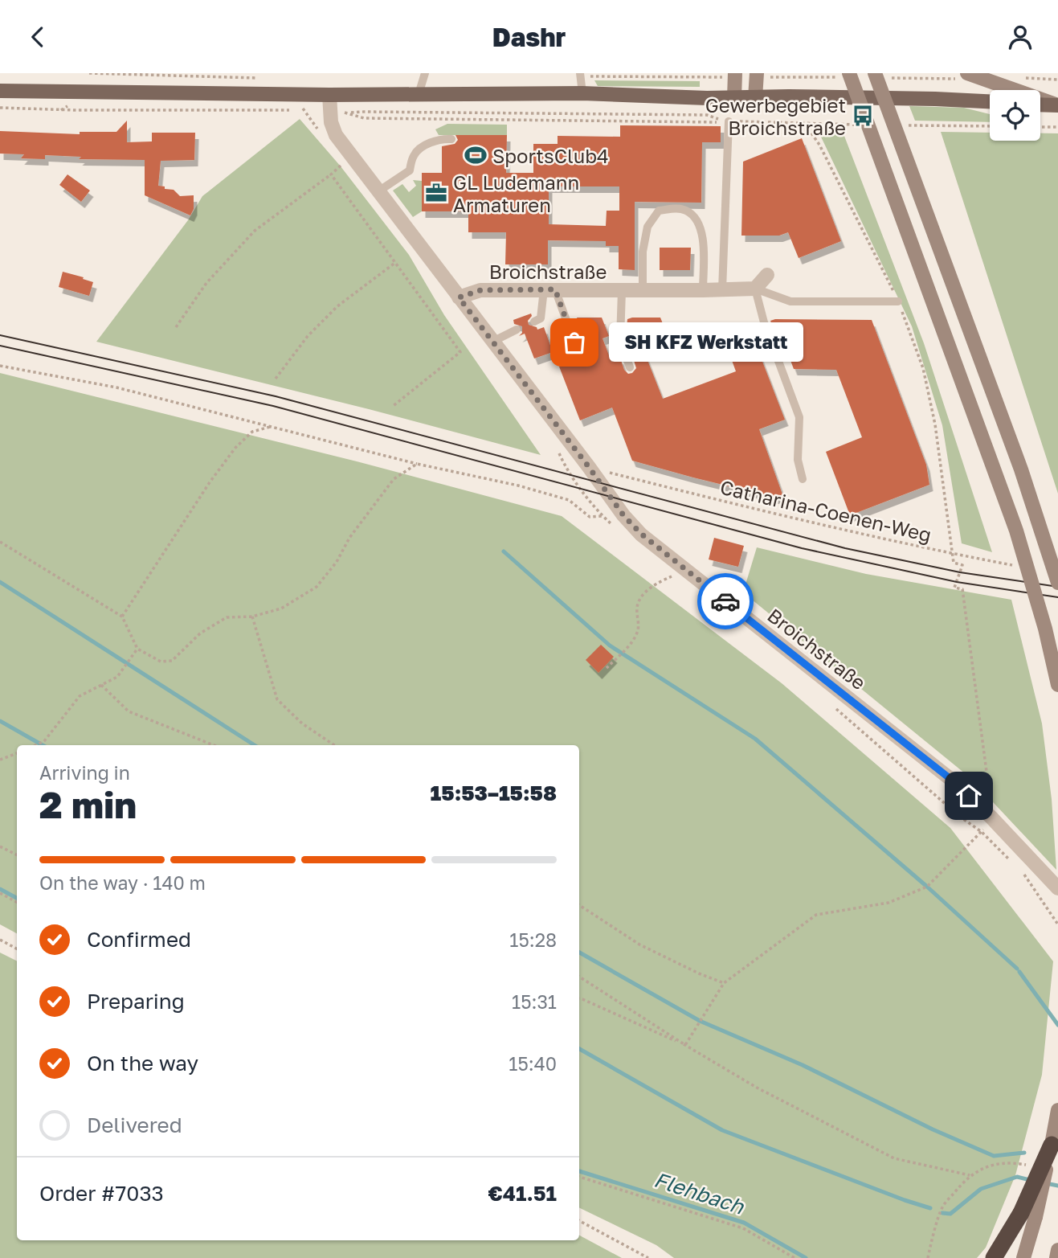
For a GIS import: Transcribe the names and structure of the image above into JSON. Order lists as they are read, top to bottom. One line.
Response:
{"streets":{"street":["Broichstraße"],"path":["Catharina-Coenen-Weg"]},"crossings":[["Broichstraße","Catharina-Coenen-Weg"]],"water":["Flehbach"],"places":{"bus stop":["Gewerbegebiet Broichstraße"],"sports":["SportsClub4"],"office":["GL Ludemann Armaturen"],"other":["SH KFZ Werkstatt"]},"page":{"header":"Dashr","bubble":"SH KFZ Werkstatt","heading":["2 min","Arriving in","15:53–15:58"],"panel":["Order #7033","€41.51"],"bar":"On the way · 140 m","list":[["Confirmed","15:28"],["Preparing","15:31"],["On the way","15:40"],"Delivered"]}}
